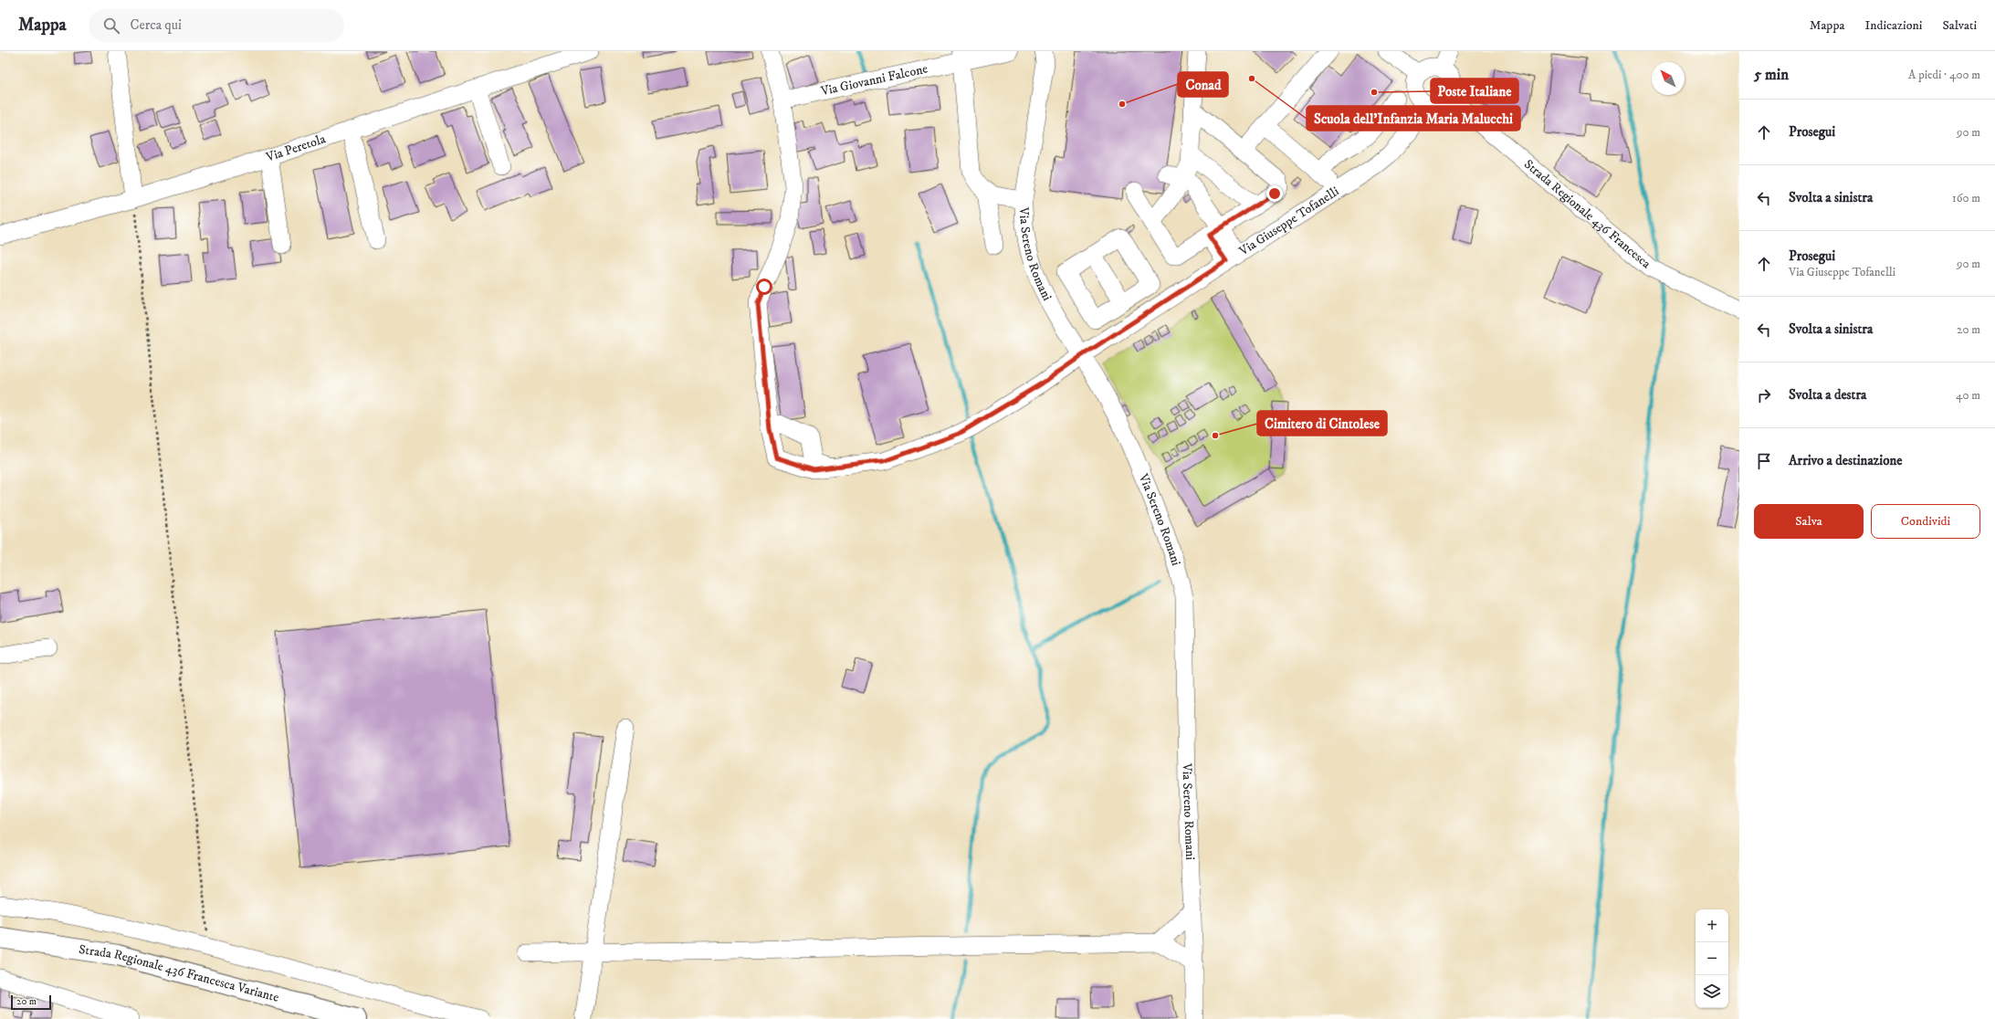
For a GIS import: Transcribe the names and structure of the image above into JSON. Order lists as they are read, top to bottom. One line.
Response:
{"streets":{"main road":["Strada Regionale 436 Francesca Variante"],"street":["Via Giovanni Falcone","Via Peretola","Strada Regionale 436 Francesca","Via Giuseppe Tofanelli","Via Sereno Romani"]},"crossings":[["Strada Regionale 436 Francesca","Via Giuseppe Tofanelli"],["Via Giuseppe Tofanelli","Via Sereno Romani"]],"places":["Scuola dell'Infanzia Maria Malucchi","Poste Italiane","Conad","Cimitero di Cintolese"],"scale_bar":"20 m","north":"top left","page":{"header":"Mappa","search":"Cerca qui","nav":["Mappa","Indicazioni","Salvati"],"heading":["5 min","A piedi · 400 m"],"list":[["Prosegui","90 m"],["Svolta a sinistra","160 m"],["Prosegui","Via Giuseppe Tofanelli","90 m"],["Svolta a sinistra","20 m"],["Svolta a destra","40 m"],"Arrivo a destinazione"],"buttons":["Salva","Condividi"],"map_buttons":["+","−"],"scale":"20 m"}}
